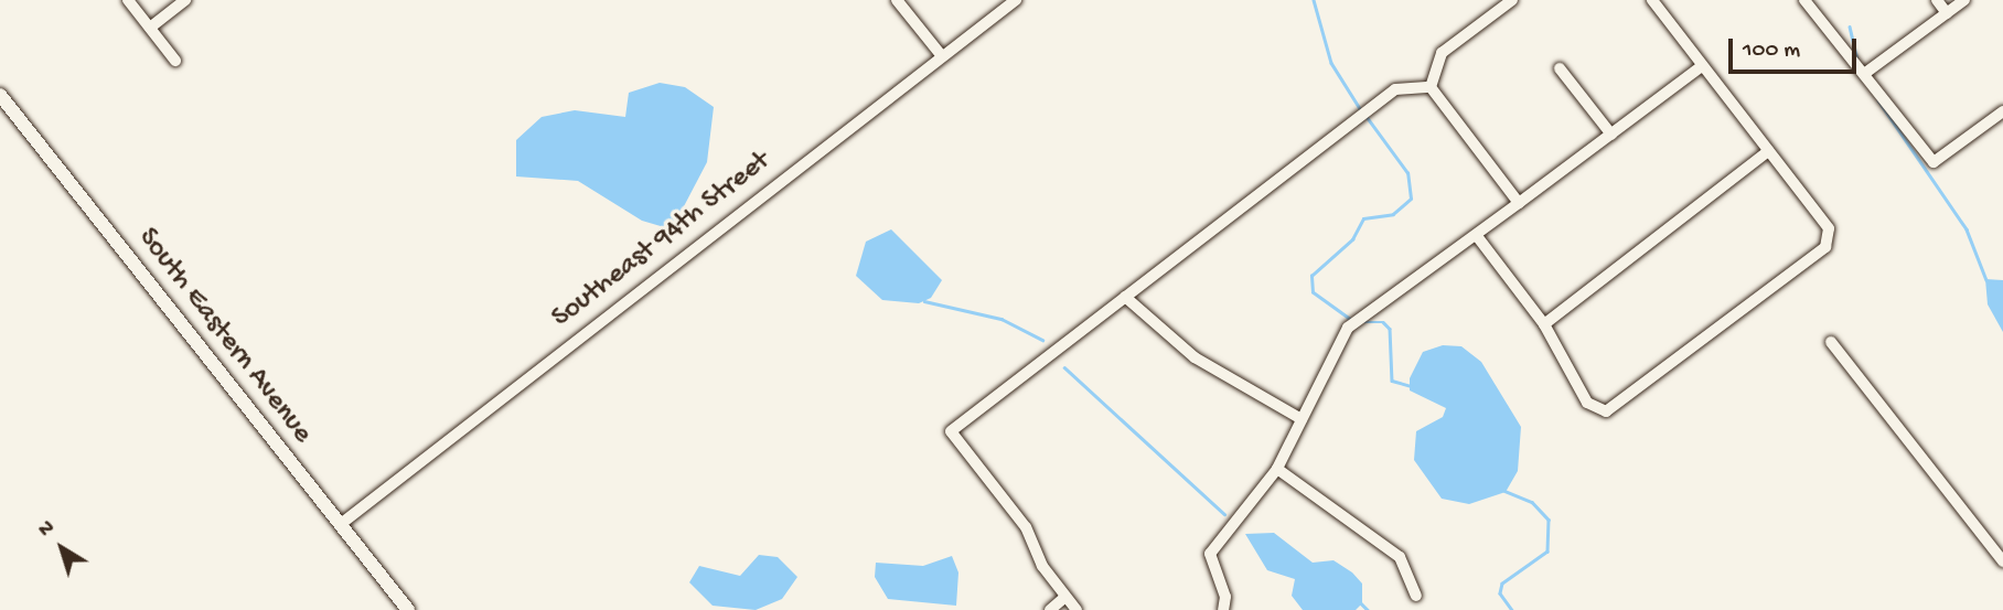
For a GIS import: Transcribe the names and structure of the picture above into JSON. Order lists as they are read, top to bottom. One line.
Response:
{"streets":{"main road":["South Eastern Avenue"],"street":["Southeast 94th Street"]},"crossings":[["Southeast 94th Street","South Eastern Avenue"]],"scale_bar":"100 m","north":"top left"}
